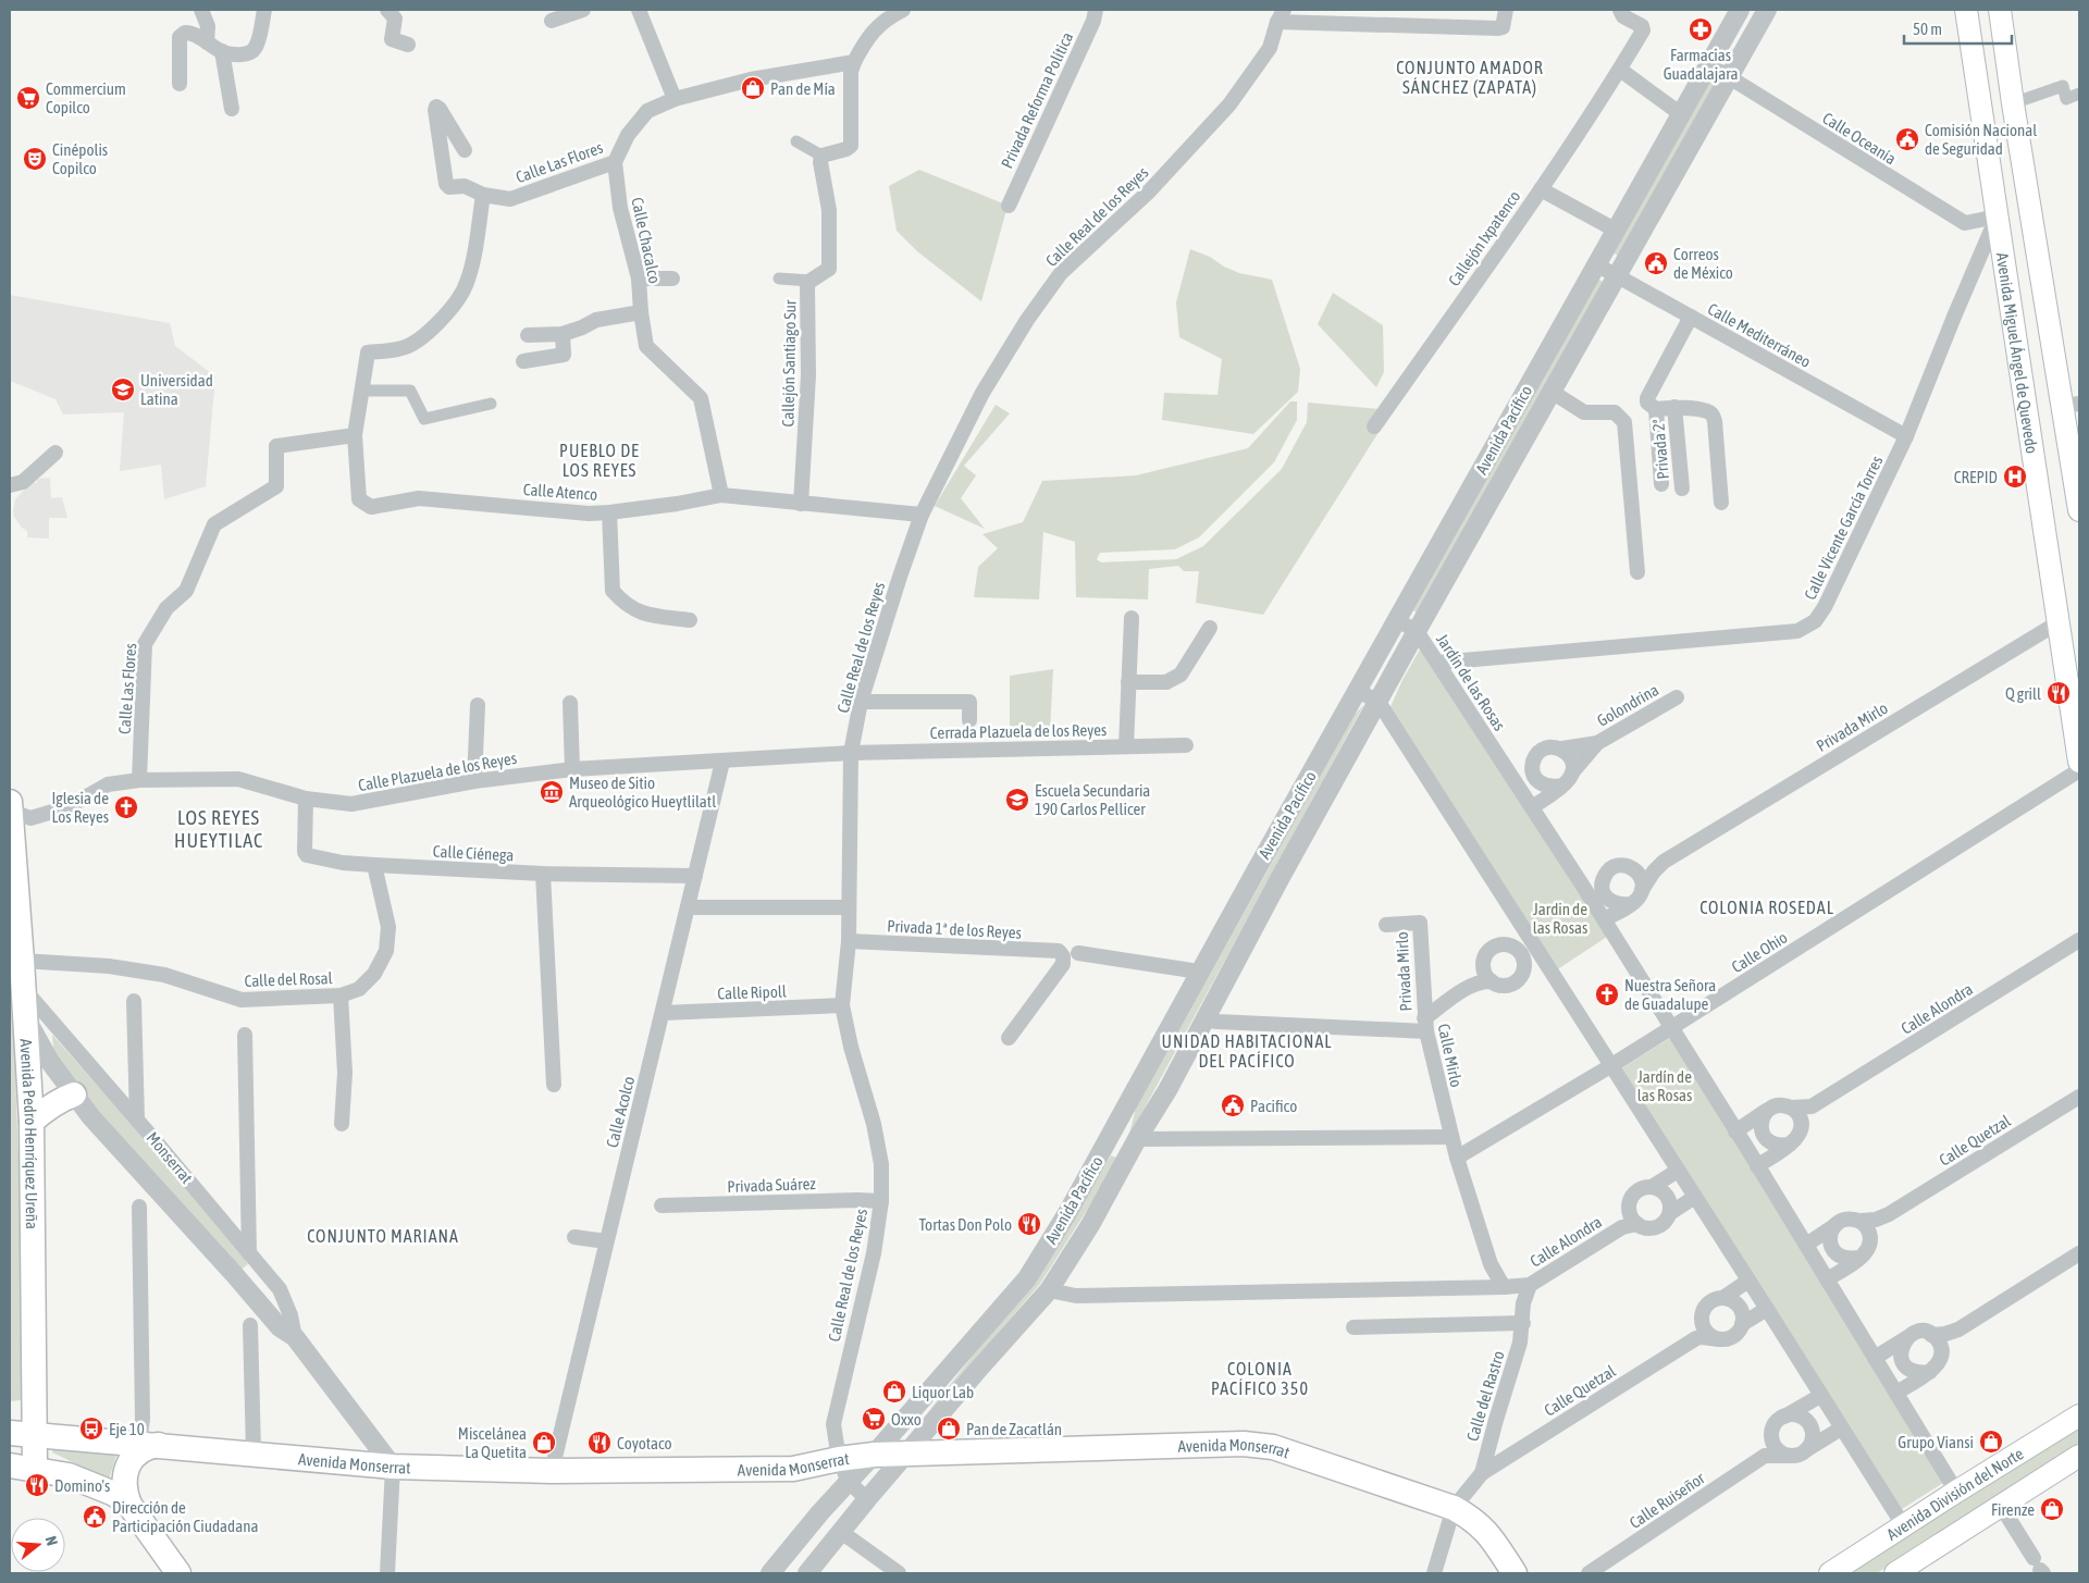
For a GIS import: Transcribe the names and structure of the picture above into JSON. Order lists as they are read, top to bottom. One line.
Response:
{"streets":{"main road":["Avenida Miguel Ángel de Quevedo","Avenida Pedro Henríquez Ureña","Avenida Monserrat","Avenida División del Norte"],"street":["Privada Reforma Política","Calle Oceanía","Calle Las Flores","Calle Real de los Reyes","Callejón Ixpatenco","Calle Chacalco","Calle Mediterráneo","Callejón Santiago Sur","Avenida Pacífico","Privada 2ª","Calle Atenco","Calle Vicente García Torres","Jardín de las Rosas","Golondrina","Privada Mirlo","Cerrada Plazuela de los Reyes","Calle Plazuela de los Reyes","Calle Ciénega","Privada 1ª de los Reyes","Calle Ohio","Calle del Rosal","Calle Ripoll","Calle Alondra","Calle Mirlo","Calle Acolco","Calle Quetzal","Monserrat","Privada Suárez","Calle del Rastro","Calle Ruiseñor"]},"crossings":[["Calle Oceanía","Avenida Miguel Ángel de Quevedo"],["Calle Oceanía","Avenida Pacífico"],["Calle Oceanía","Calle Vicente García Torres"],["Calle Las Flores","Calle Chacalco"],["Calle Las Flores","Calle Atenco"],["Calle Las Flores","Calle Plazuela de los Reyes"],["Calle Real de los Reyes","Avenida Pacífico"],["Calle Real de los Reyes","Calle Atenco"],["Calle Real de los Reyes","Cerrada Plazuela de los Reyes"],["Calle Real de los Reyes","Calle Plazuela de los Reyes"],["Calle Real de los Reyes","Privada 1ª de los Reyes"],["Calle Real de los Reyes","Calle Ripoll"],["Calle Real de los Reyes","Privada Suárez"],["Calle Real de los Reyes","Avenida Monserrat"],["Calle Chacalco","Calle Atenco"],["Calle Mediterráneo","Avenida Pacífico"],["Calle Mediterráneo","Calle Vicente García Torres"],["Avenida Miguel Ángel de Quevedo","Calle Vicente García Torres"],["Avenida Miguel Ángel de Quevedo","Privada Mirlo"],["Callejón Santiago Sur","Calle Atenco"],["Avenida Pacífico","Jardín de las Rosas"],["Avenida Pacífico","Avenida Monserrat"],["Calle Vicente García Torres","Jardín de las Rosas"],["Jardín de las Rosas","Calle Ohio"],["Jardín de las Rosas","Avenida División del Norte"],["Privada Mirlo","Calle Mirlo"],["Cerrada Plazuela de los Reyes","Calle Plazuela de los Reyes"],["Calle Plazuela de los Reyes","Calle Ciénega"],["Calle Plazuela de los Reyes","Calle Acolco"],["Calle Plazuela de los Reyes","Avenida Pedro Henríquez Ureña"],["Calle Ciénega","Calle del Rosal"],["Calle Ciénega","Calle Acolco"],["Calle Ohio","Calle Mirlo"],["Calle del Rosal","Avenida Pedro Henríquez Ureña"],["Calle Ripoll","Calle Acolco"],["Calle Alondra","Calle del Rastro"],["Calle Acolco","Avenida Monserrat"],["Avenida Pedro Henríquez Ureña","Monserrat"],["Avenida Pedro Henríquez Ureña","Avenida Monserrat"],["Calle Quetzal","Calle del Rastro"],["Monserrat","Avenida Monserrat"],["Calle del Rastro","Avenida Monserrat"]],"districts":["CONJUNTO AMADOR SÁNCHEZ (ZAPATA)","PUEBLO DE LOS REYES","LOS REYES HUEYTILAC","COLONIA ROSEDAL","UNIDAD HABITACIONAL DEL PACÍFICO","CONJUNTO MARIANA","COLONIA PACÍFICO 350"],"parks":["Jardin de las Rosas","Jardín de las Rosas"],"places":{"pharmacy":["Farmacias Guadalajara"],"shop":["Pan de Mía","Liquor Lab","Pan de Zacatlán","Grupo Viansi","Miscelánea La Quetita","Firenze"],"supermarket":["Commercium Copilco","Oxxo"],"public building":["Comisión Nacional de Seguridad","Correos de México","Pacifico","Dirección de Participación Ciudadana"],"theatre":["Cinépolis Copilco"],"school or university":["Universidad Latina","Escuela Secundaria 190 Carlos Pellicer"],"hospital":["CREPID"],"restaurant":["Q grill","Tortas Don Polo","Coyotaco","Domino's"],"museum":["Museo de Sitio Arqueológico Hueytlilatl"],"church":["Iglesia de Los Reyes","Nuestra Señora de Guadalupe"],"bus stop":["Eje 10"]},"scale_bar":"50 m","north":"right"}
